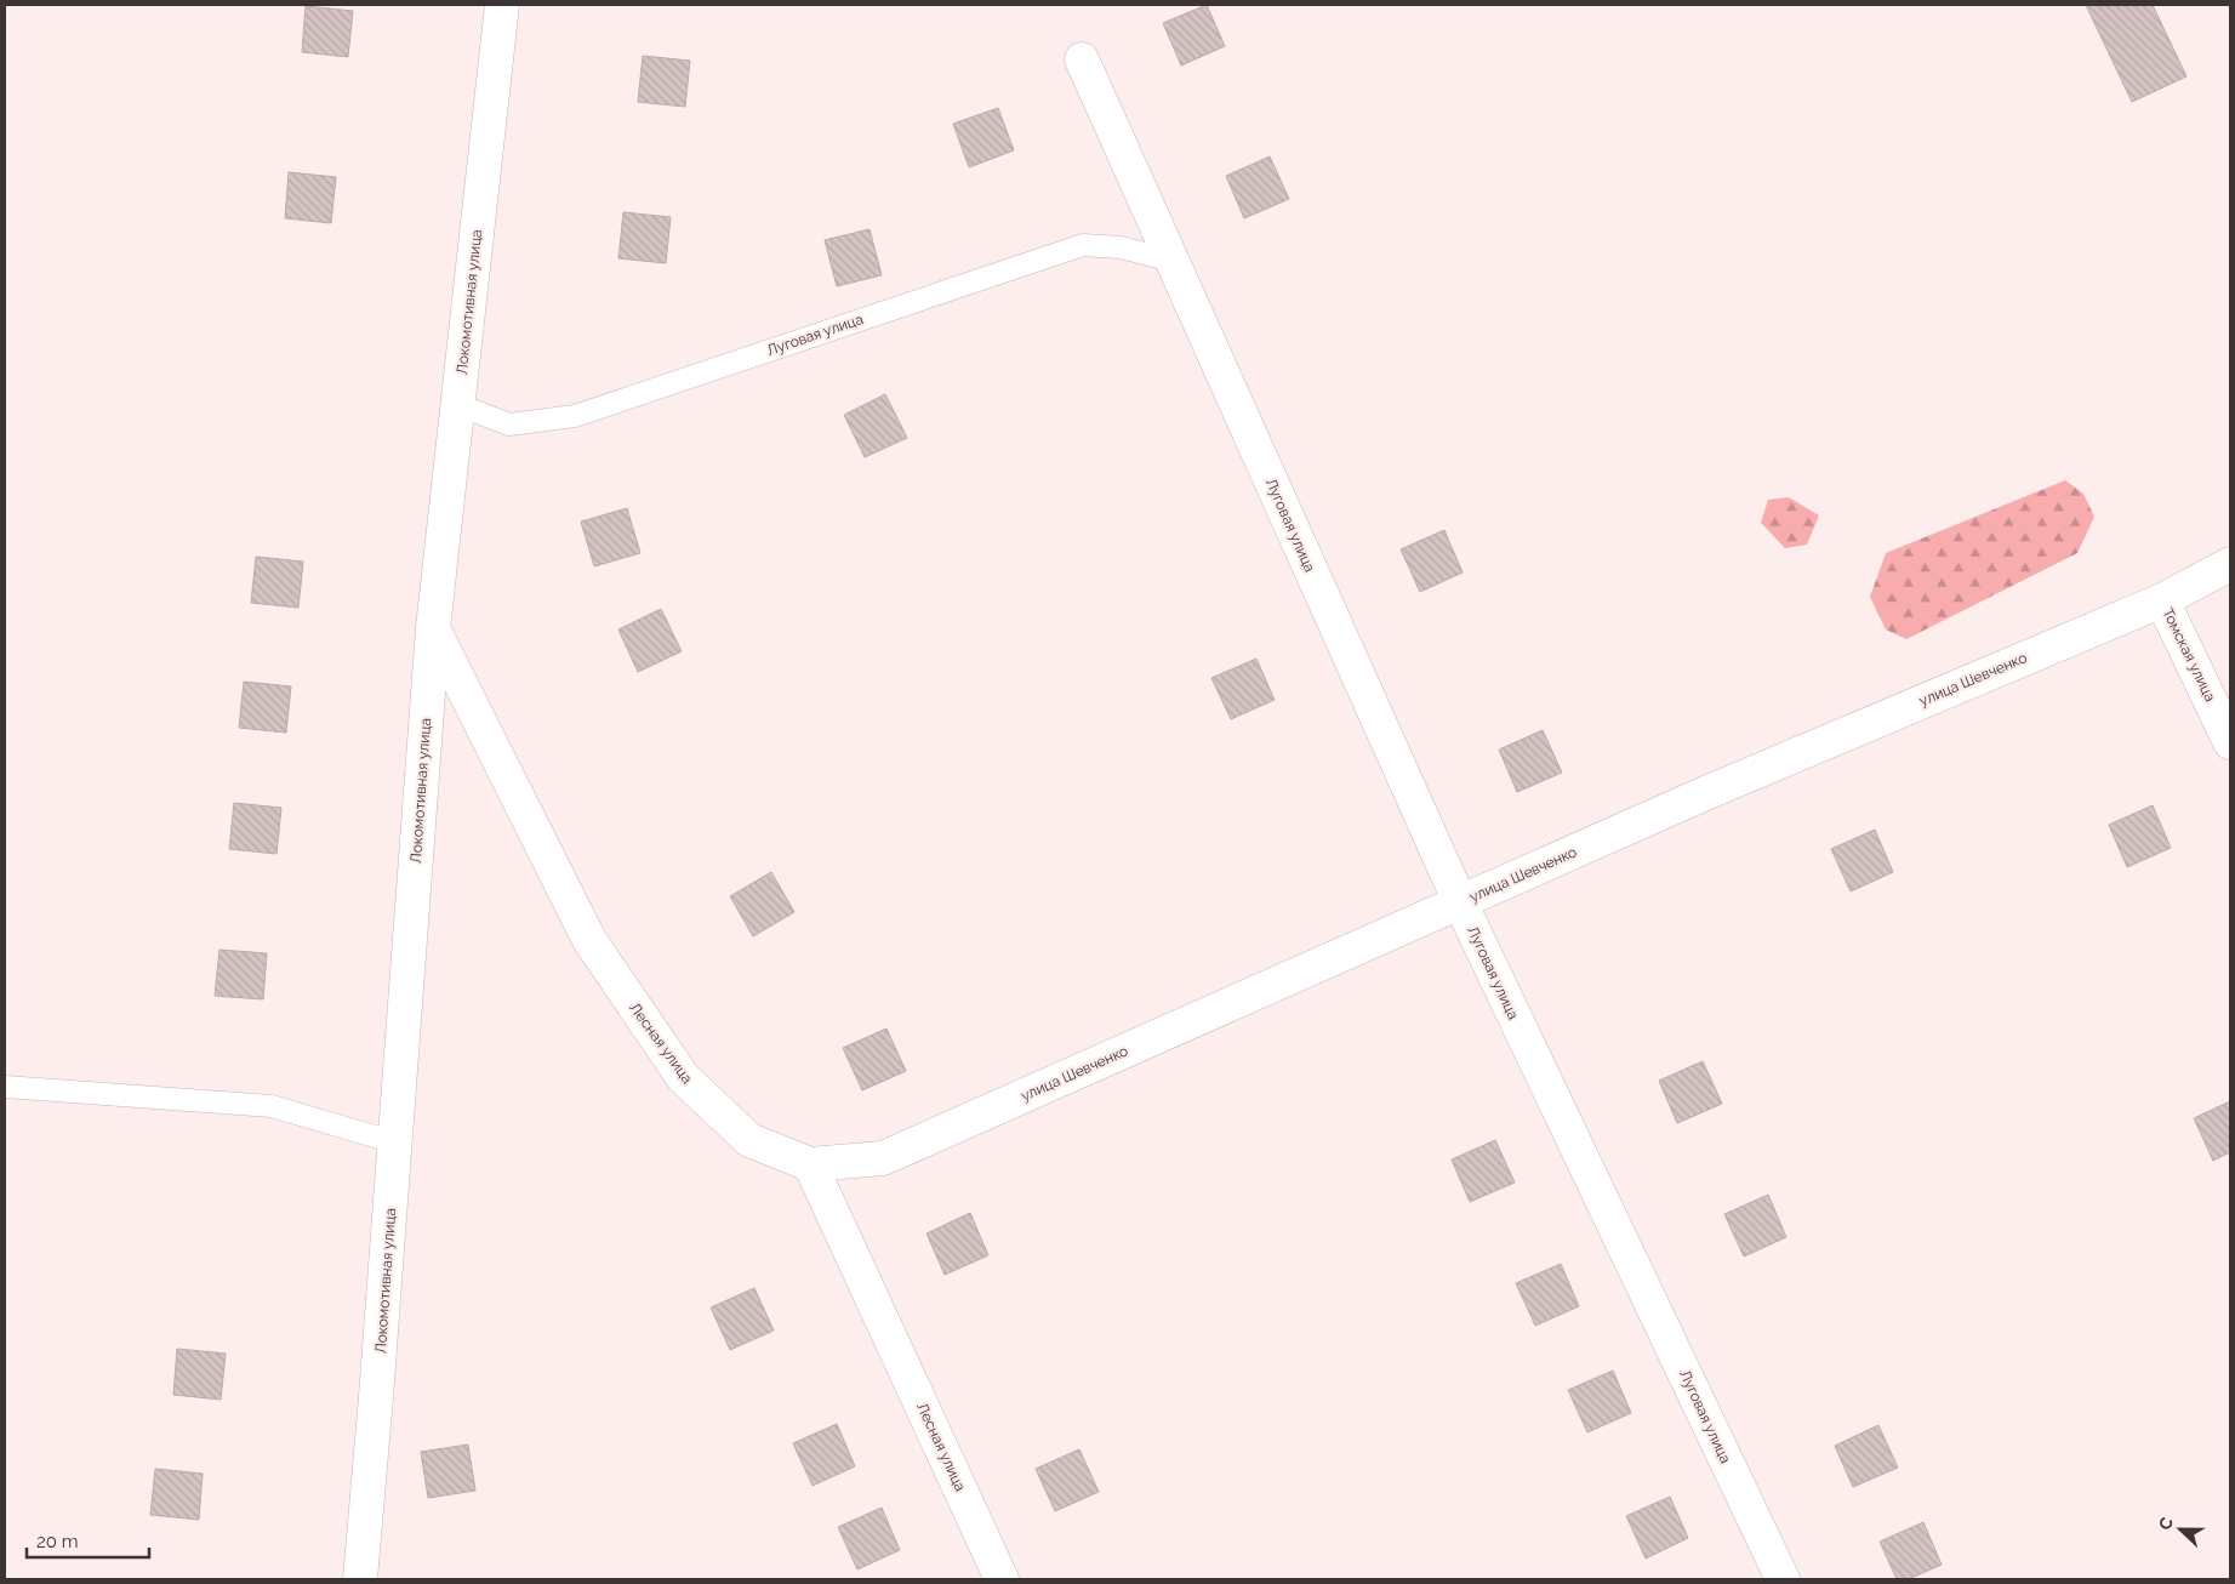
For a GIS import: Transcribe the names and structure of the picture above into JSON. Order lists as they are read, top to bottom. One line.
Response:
{"streets":{"street":["Локомотивная улица","Луговая улица","Томская улица","улица Шевченко","Лесная улица"]},"crossings":[["Локомотивная улица","Луговая улица"],["Локомотивная улица","Лесная улица"],["Луговая улица","улица Шевченко"],["Томская улица","улица Шевченко"],["улица Шевченко","Лесная улица"]],"scale_bar":"20 m","north":"left"}
